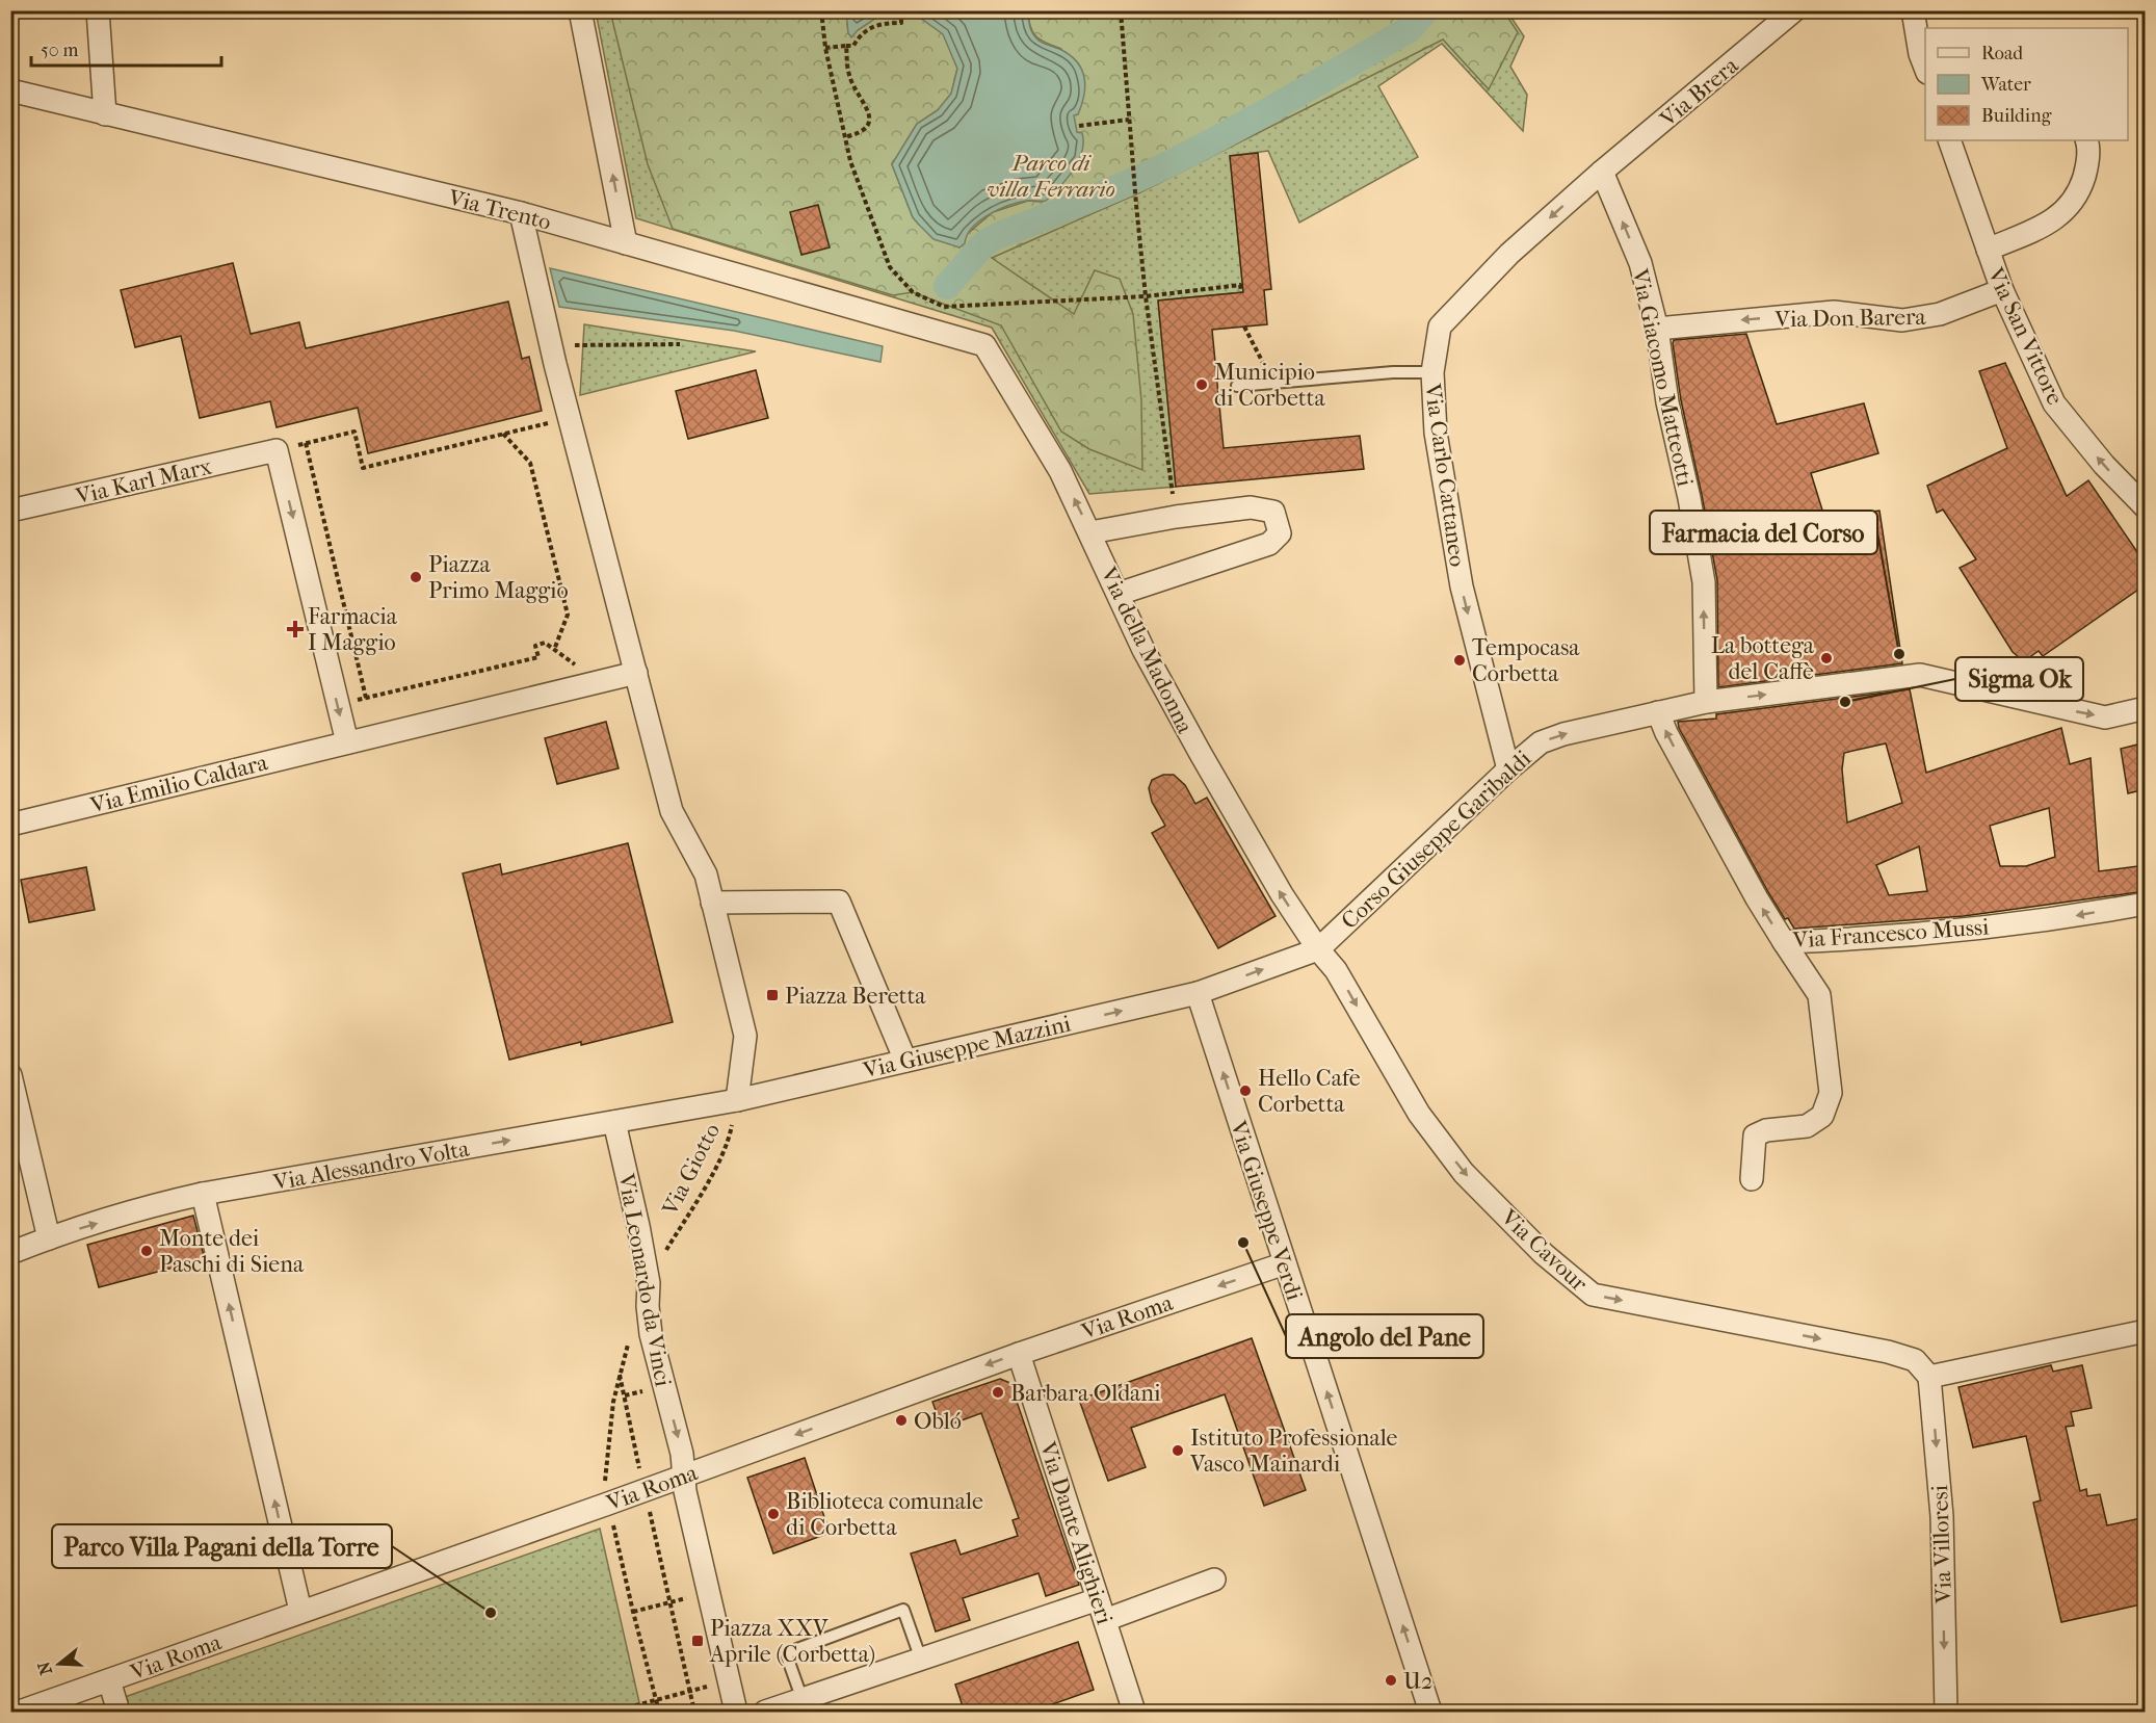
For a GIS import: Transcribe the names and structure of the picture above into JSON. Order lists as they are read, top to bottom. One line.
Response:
{"streets":{"street":["Via Brera","Via Trento","Via Don Barera","Via San Vittore","Via Giacomo Matteotti","Via Carlo Cattaneo","Via Karl Marx","Via della Madonna","Via Emilio Caldara","Corso Giuseppe Garibaldi","Via Francesco Mussi","Via Giuseppe Mazzini","Via Alessandro Volta","Via Giuseppe Verdi","Via Cavour","Via Leonardo da Vinci","Via Roma","Via Dante Alighieri","Via Villoresi"],"path":["Via Giotto"]},"crossings":[["Via Brera","Via Giacomo Matteotti"],["Via Brera","Via Carlo Cattaneo"],["Via Trento","Via della Madonna"],["Via Don Barera","Via San Vittore"],["Via Don Barera","Via Giacomo Matteotti"],["Via Giacomo Matteotti","Via Carlo Cattaneo"],["Via Giacomo Matteotti","Corso Giuseppe Garibaldi"],["Via Carlo Cattaneo","Corso Giuseppe Garibaldi"],["Via della Madonna","Corso Giuseppe Garibaldi"],["Via della Madonna","Via Giuseppe Mazzini"],["Via della Madonna","Via Cavour"],["Corso Giuseppe Garibaldi","Via Francesco Mussi"],["Corso Giuseppe Garibaldi","Via Giuseppe Mazzini"],["Corso Giuseppe Garibaldi","Via Cavour"],["Via Giuseppe Mazzini","Via Alessandro Volta"],["Via Giuseppe Mazzini","Via Giotto"],["Via Giuseppe Mazzini","Via Giuseppe Verdi"],["Via Giuseppe Mazzini","Via Cavour"],["Via Alessandro Volta","Via Giotto"],["Via Alessandro Volta","Via Leonardo da Vinci"],["Via Giotto","Via Leonardo da Vinci"],["Via Giuseppe Verdi","Via Roma"],["Via Cavour","Via Villoresi"],["Via Leonardo da Vinci","Via Roma"],["Via Roma","Via Dante Alighieri"]],"one_way":["Via Don Barera","Via San Vittore","Via Giacomo Matteotti","Via Carlo Cattaneo","Via della Madonna","Corso Giuseppe Garibaldi","Via Francesco Mussi","Via Giuseppe Mazzini","Via Alessandro Volta","Via Giuseppe Verdi","Via Cavour","Via Roma","Via Villoresi"],"parks":["Parco di villa Ferrario"],"places":{"other":["Municipio di Corbetta","Piazza Primo Maggio","Farmacia del Corso","La bottega del Caffè","Tempocasa Corbetta","Sigma Ok","Hello Cafe Corbetta","Angolo del Pane","Monte dei Paschi di Siena","Barbara Oldani","Obló","Istituto Professionale Vasco Mainardi","Biblioteca comunale di Corbetta","Parco Villa Pagani della Torre","U2"],"health":["Farmacia I Maggio"],"transit":["Piazza Beretta","Piazza XXV Aprile (Corbetta)"]},"legend":["Road","Water","Building"],"scale_bar":"50 m","north":"left"}
